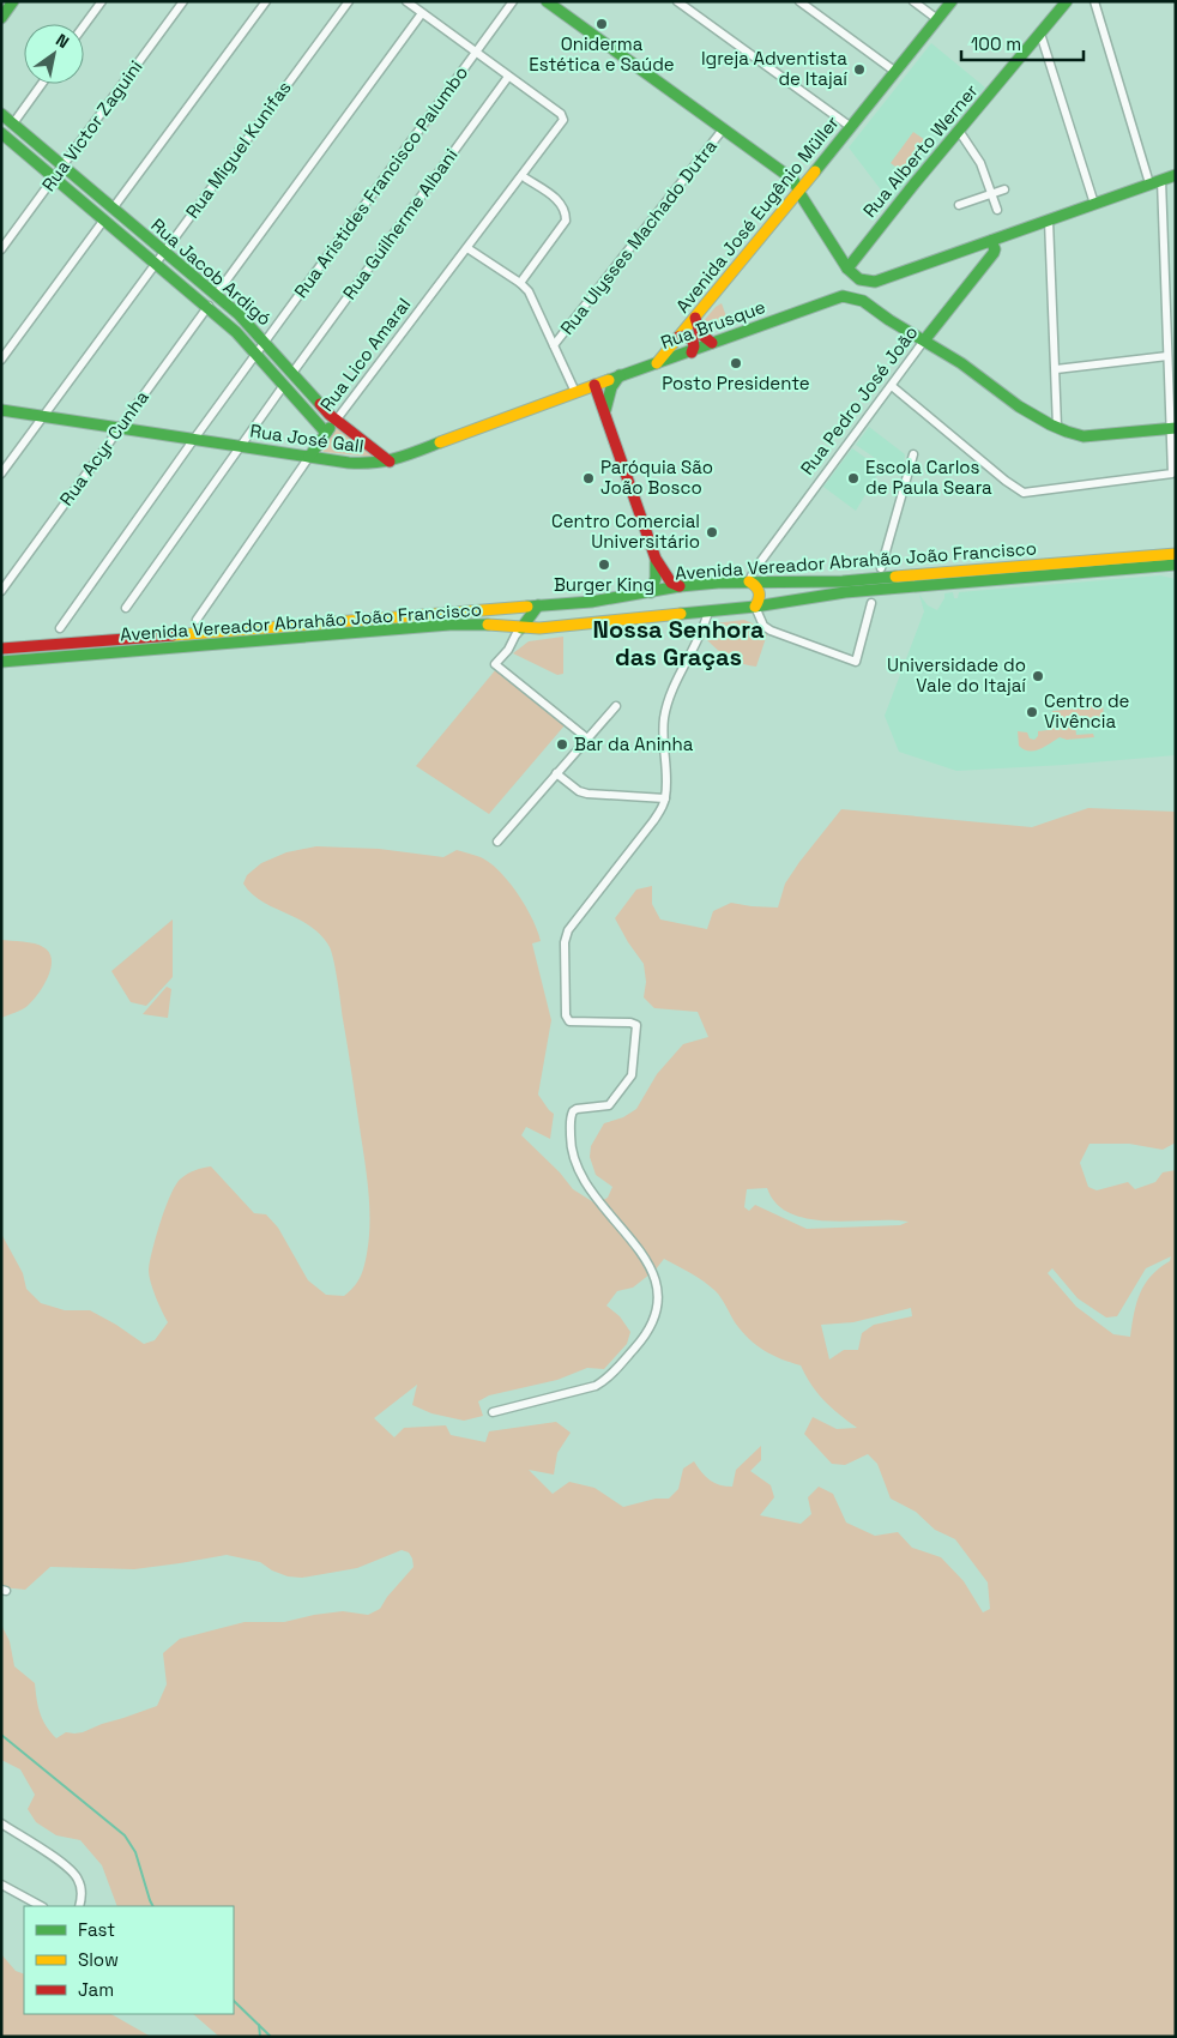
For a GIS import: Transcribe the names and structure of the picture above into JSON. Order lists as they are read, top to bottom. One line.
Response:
{"streets":{"main road":["Rua Alberto Werner","Avenida José Eugênio Müller","Rua Jacob Ardigó","Rua Brusque","Rua Lico Amaral","Rua Pedro José João","Rua José Gall","Avenida Vereador Abrahão João Francisco"],"street":["Rua Victor Zaguini","Rua Miguel Kunifas","Rua Aristides Francisco Palumbo","Rua Guilherme Albani","Rua Ulysses Machado Dutra","Rua Acyr Cunha"]},"crossings":[["Rua Victor Zaguini","Rua Jacob Ardigó"],["Rua Miguel Kunifas","Rua Jacob Ardigó"],["Rua Miguel Kunifas","Rua José Gall"],["Rua Aristides Francisco Palumbo","Rua Jacob Ardigó"],["Rua Aristides Francisco Palumbo","Rua José Gall"],["Avenida José Eugênio Müller","Rua Brusque"],["Rua Guilherme Albani","Rua Jacob Ardigó"],["Rua Guilherme Albani","Rua Lico Amaral"],["Rua Jacob Ardigó","Rua Lico Amaral"],["Rua Jacob Ardigó","Rua José Gall"],["Rua Jacob Ardigó","Rua Acyr Cunha"],["Rua Brusque","Rua Pedro José João"],["Rua Brusque","Rua José Gall"],["Rua Lico Amaral","Rua José Gall"],["Rua Pedro José João","Avenida Vereador Abrahão João Francisco"],["Rua José Gall","Rua Acyr Cunha"]],"districts":["Nossa Senhora das Graças"],"places":["Oniderma Estética e Saúde","Igreja Adventista de Itajaí","Posto Presidente","Paróquia São João Bosco","Escola Carlos de Paula Seara","Centro Comercial Universitário","Burger King","Universidade do Vale do Itajaí","Centro de Vivência","Bar da Aninha"],"legend":["Fast","Slow","Jam"],"scale_bar":"100 m","north":"top right"}
